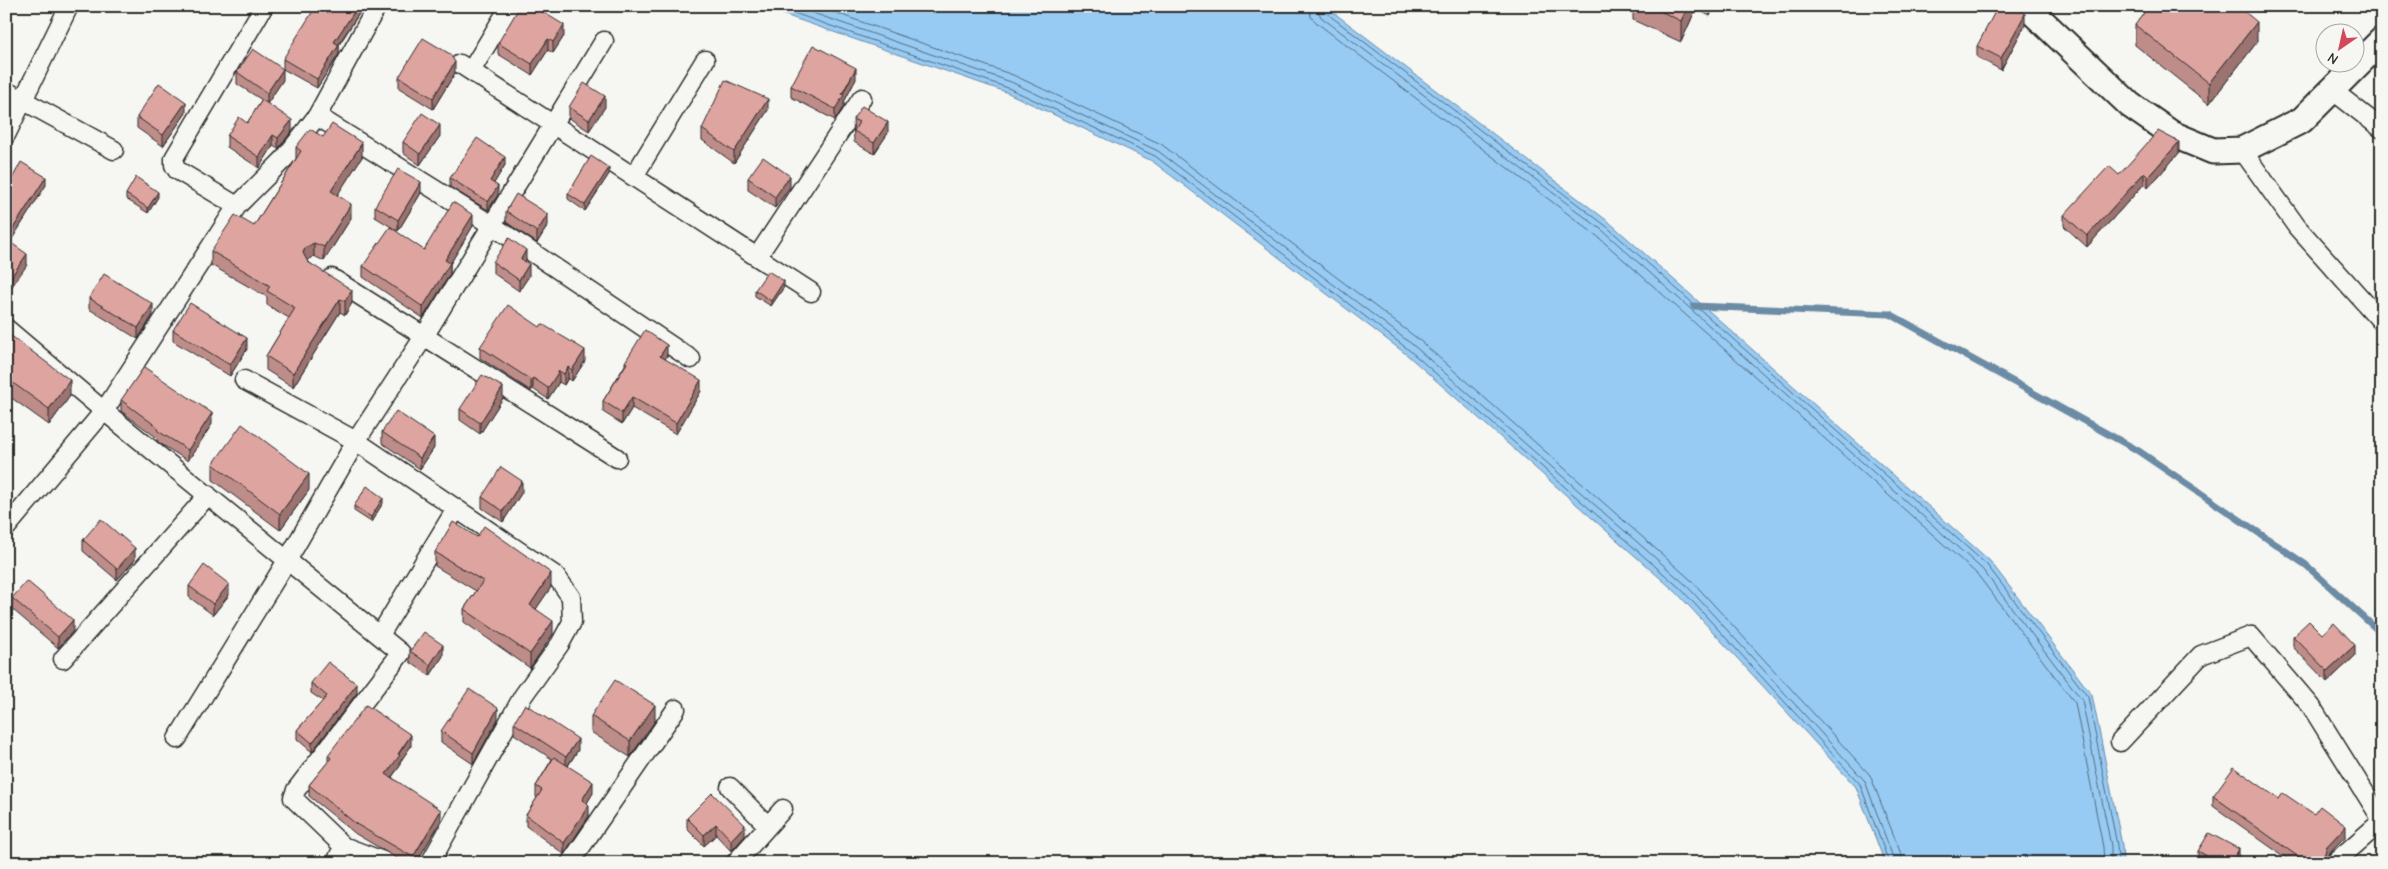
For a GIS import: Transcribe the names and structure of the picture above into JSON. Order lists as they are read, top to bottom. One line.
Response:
{"north":"bottom left"}
